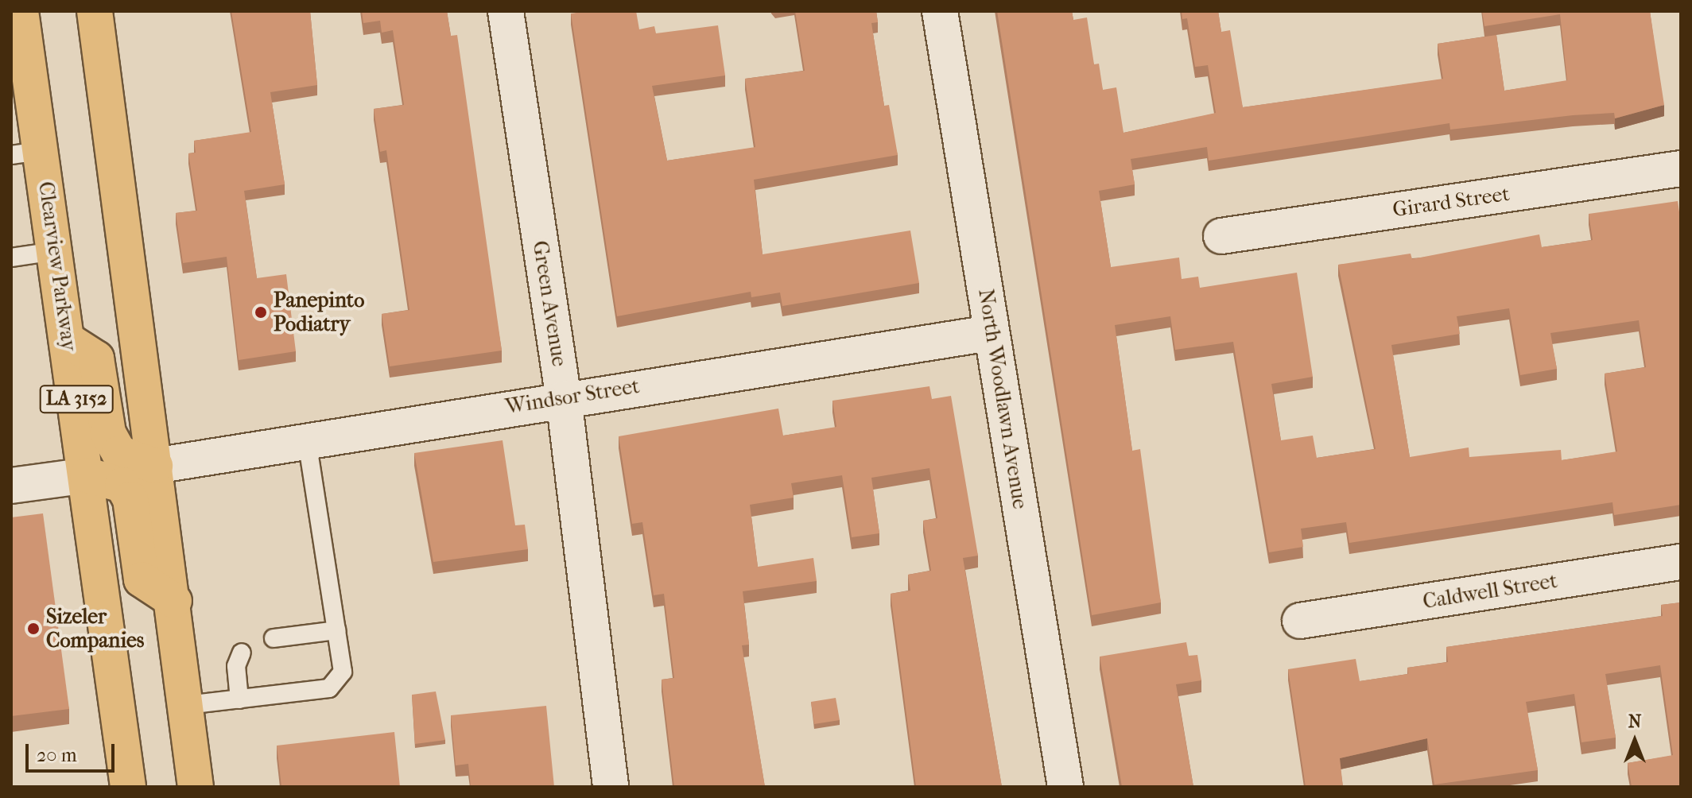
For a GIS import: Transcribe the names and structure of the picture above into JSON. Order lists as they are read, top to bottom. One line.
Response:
{"streets":{"highway":["Clearview Parkway","LA 3152"],"street":["Girard Street","Green Avenue","Windsor Street","North Woodlawn Avenue","Caldwell Street"]},"crossings":[["Green Avenue","Windsor Street"],["Windsor Street","LA 3152"],["Windsor Street","North Woodlawn Avenue"]],"places":["Panepinto Podiatry","Sizeler Companies"],"scale_bar":"20 m","north":"top"}
